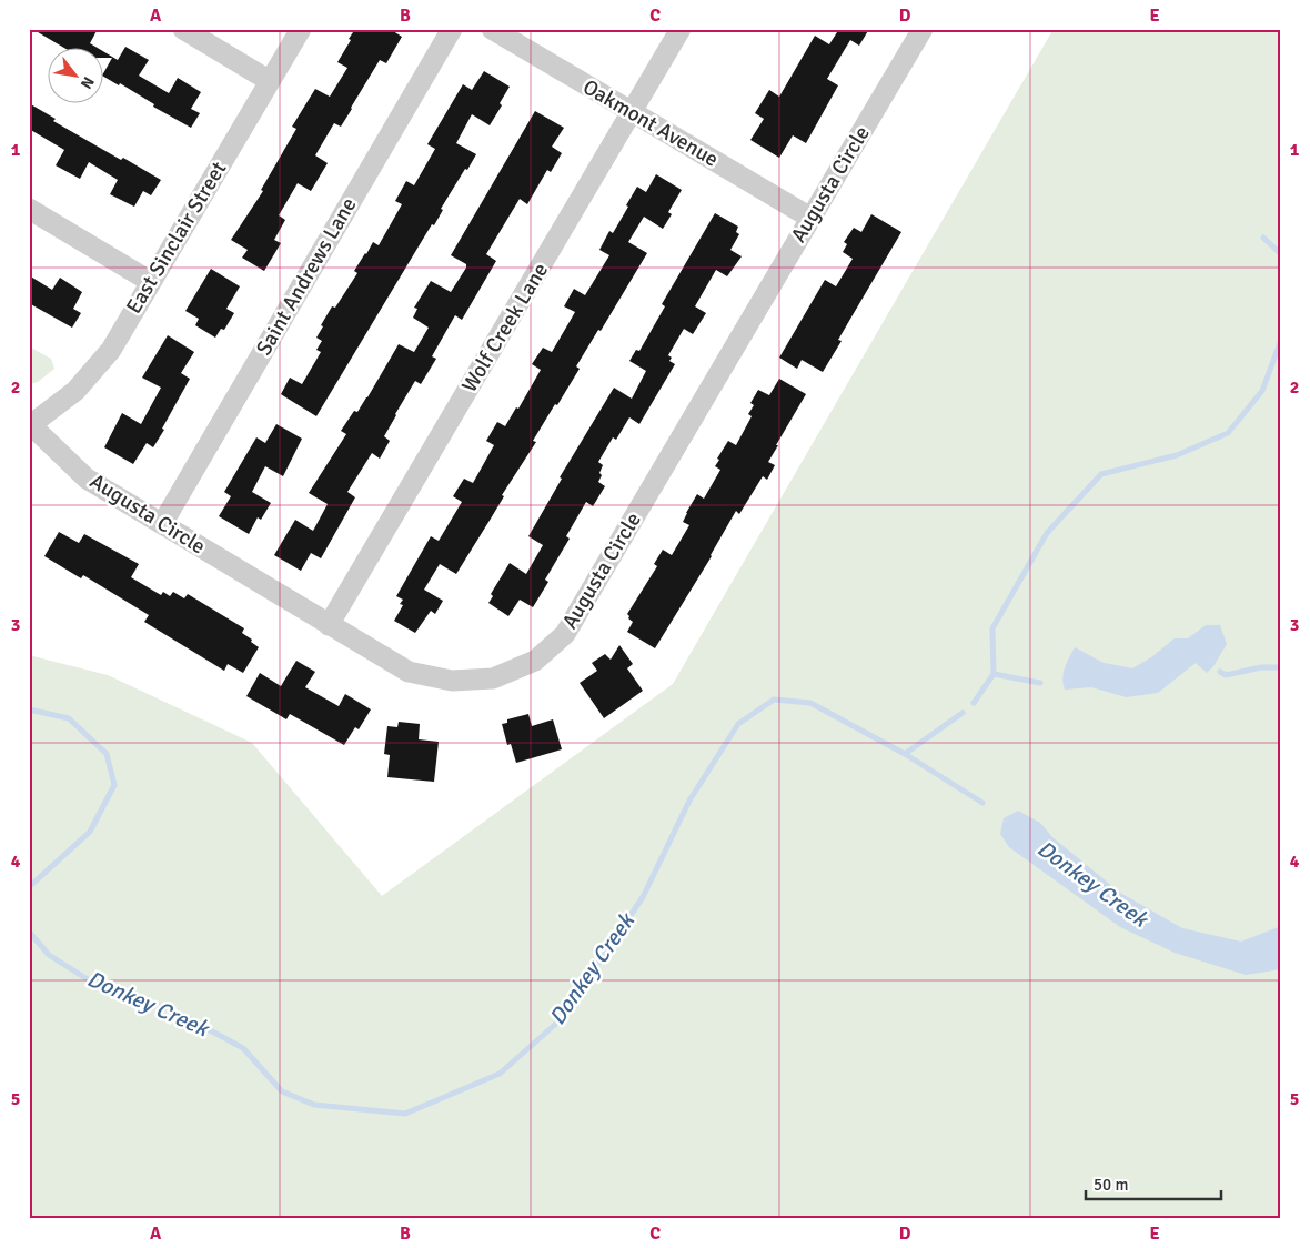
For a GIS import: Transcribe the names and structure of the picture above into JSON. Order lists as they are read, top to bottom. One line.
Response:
{"streets":{"street":["Oakmont Avenue","Augusta Circle","East Sinclair Street","Saint Andrews Lane","Wolf Creek Lane"]},"crossings":[["Oakmont Avenue","Augusta Circle"],["Oakmont Avenue","Wolf Creek Lane"],["Augusta Circle","East Sinclair Street"],["Augusta Circle","Saint Andrews Lane"],["Augusta Circle","Wolf Creek Lane"]],"water":["Donkey Creek"],"scale_bar":"50 m","north":"bottom right","grid":{"columns":["A","B","C","D","E"],"rows":["1","2","3","4","5"]}}
